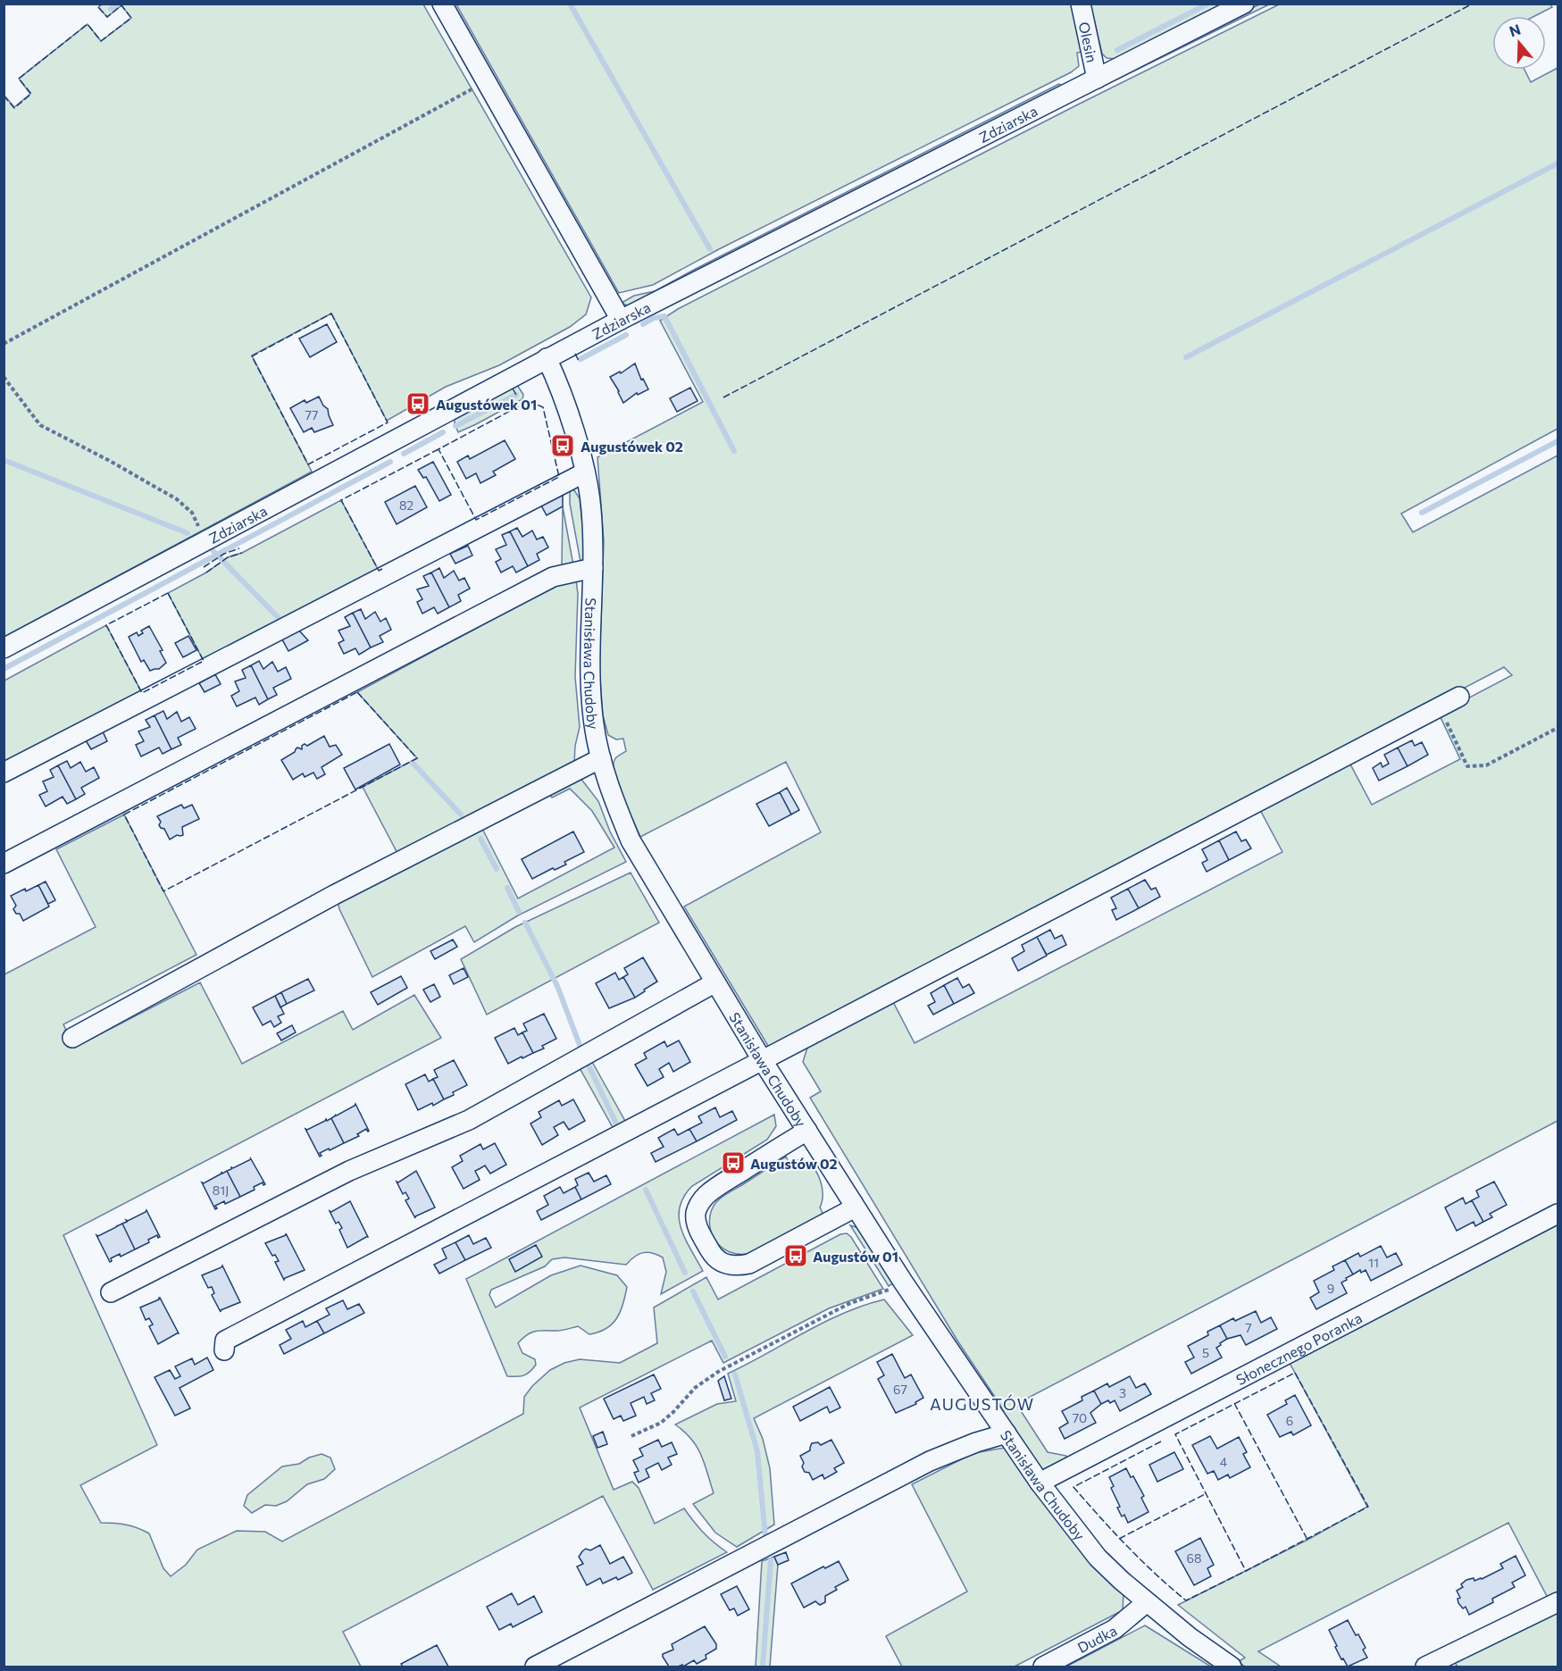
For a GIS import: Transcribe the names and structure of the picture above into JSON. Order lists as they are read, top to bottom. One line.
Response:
{"streets":{"street":["Olesin","Zdziarska","Stanisława Chudoby","Słonecznego Poranka","Dudka"]},"crossings":[["Olesin","Zdziarska"],["Zdziarska","Stanisława Chudoby"],["Stanisława Chudoby","Słonecznego Poranka"],["Stanisława Chudoby","Dudka"]],"districts":["AUGUSTÓW"],"places":{"bus stop":["Augustówek 01","Augustówek 02","Augustów 02","Augustów 01"]},"house_numbers":["77","82","81J","11","9","7","5","67","3","70","6","4","68"],"north":"top"}
